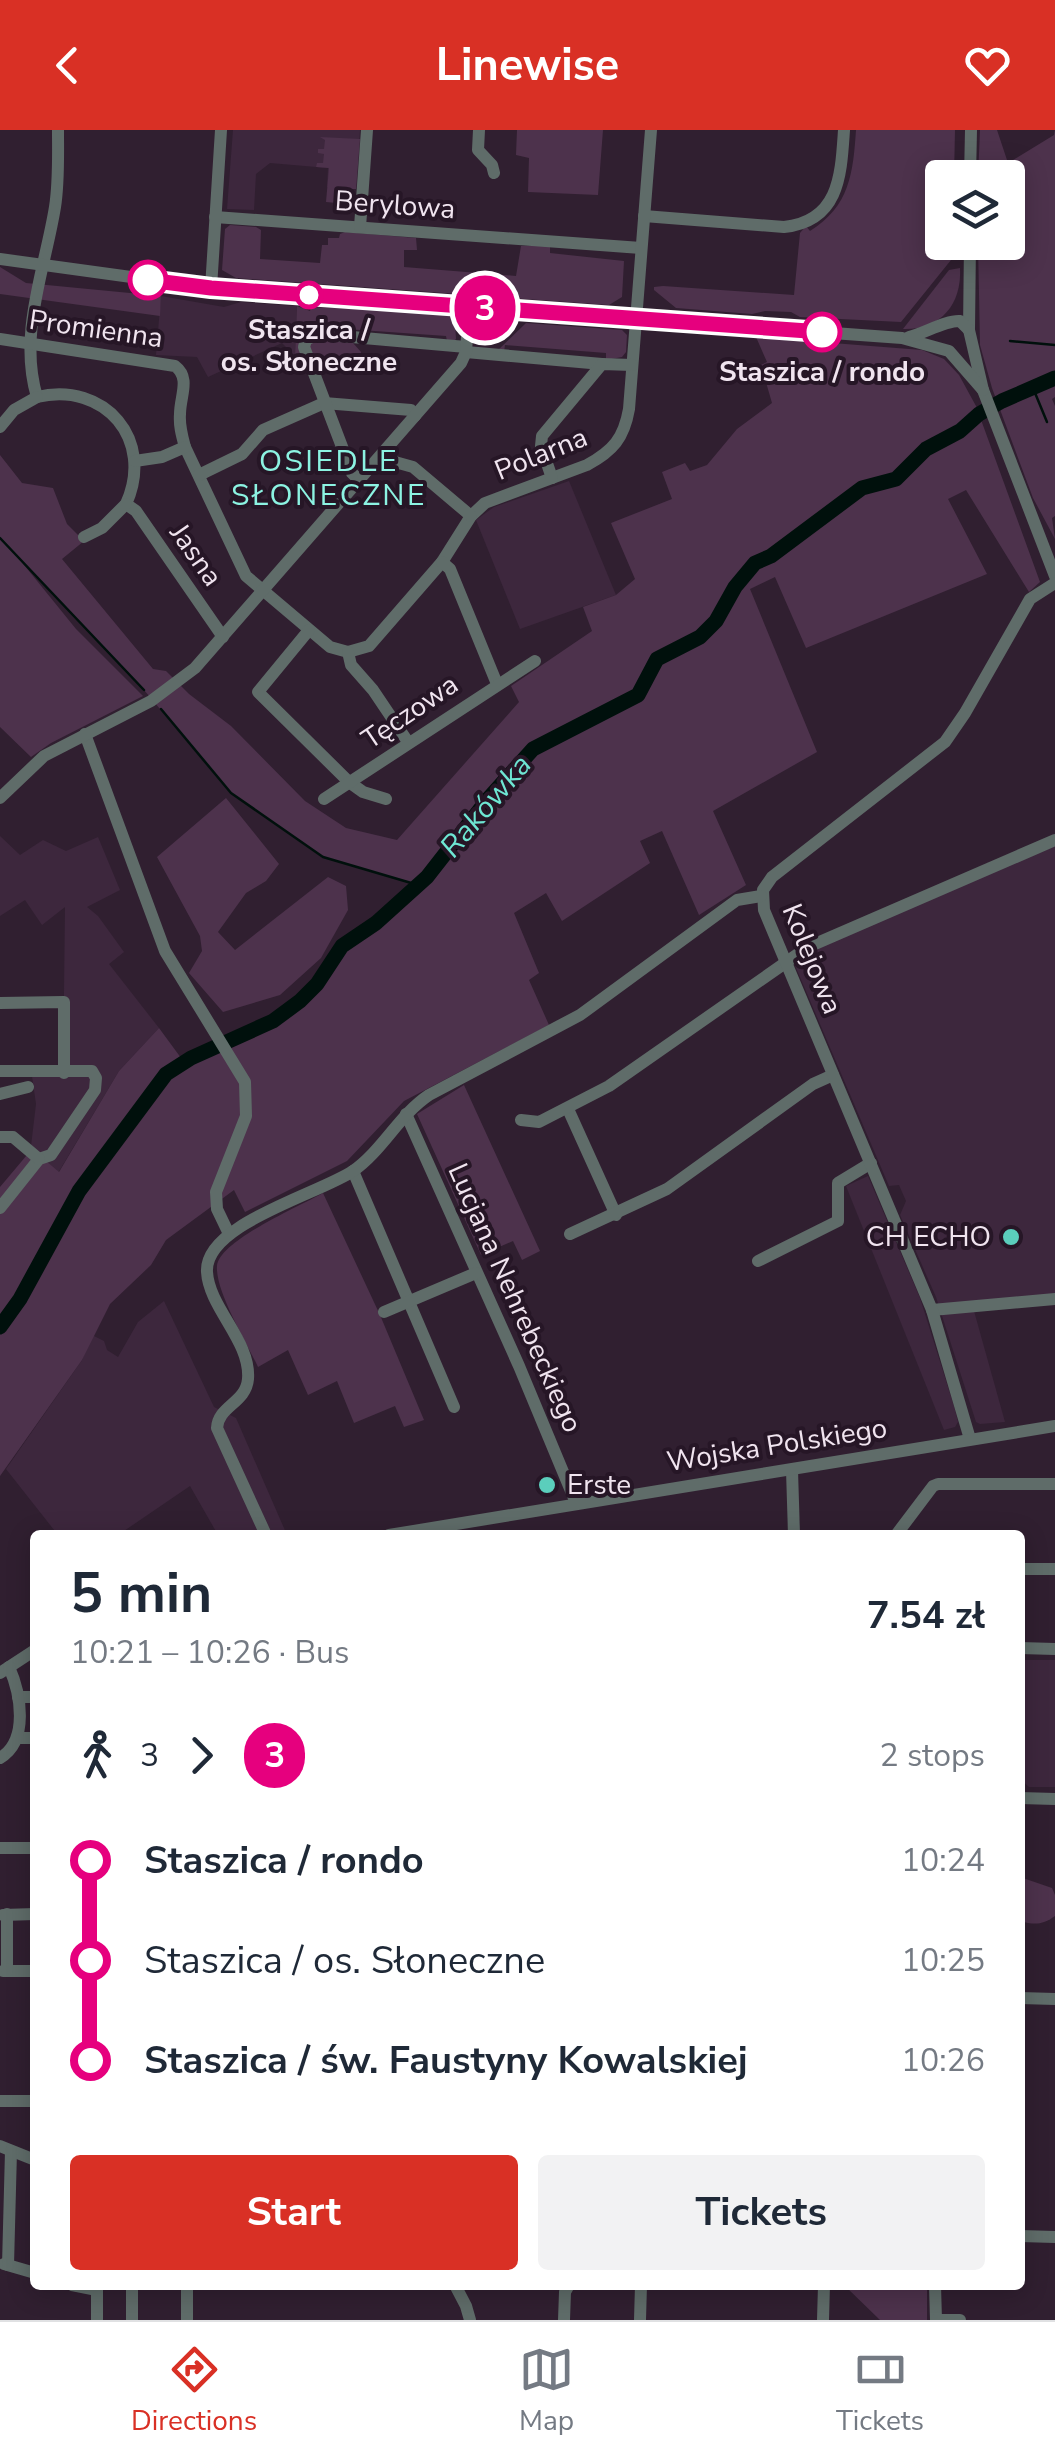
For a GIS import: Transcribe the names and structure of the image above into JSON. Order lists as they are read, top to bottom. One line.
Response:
{"streets":{"street":["Berylowa","Promienna","Polarna","Jasna","Tęczowa","Kolejowa","Lucjana Nehrebeckiego","Wojska Polskiego"]},"crossings":[["Berylowa","Polarna"],["Kolejowa","Wojska Polskiego"],["Lucjana Nehrebeckiego","Wojska Polskiego"]],"districts":["OSIEDLE SŁONECZNE"],"water":["Rakówka"],"places":["Staszica / os. Słoneczne","Staszica / rondo","CH ECHO","Erste"],"lines":["bus line 3"],"page":{"header":"Linewise","on_map":"3","heading":["5 min","10:21 – 10:26 · Bus","7.54 zł"],"legs":["3","3","2 stops"],"list":[{"name":"Staszica / rondo","value":"10:24"},{"name":"Staszica / os. Słoneczne","value":"10:25"},{"name":"Staszica / św. Faustyny Kowalskiej","value":"10:26"}],"buttons":["Start","Tickets"],"tabs":["Directions","Map","Tickets"]}}
